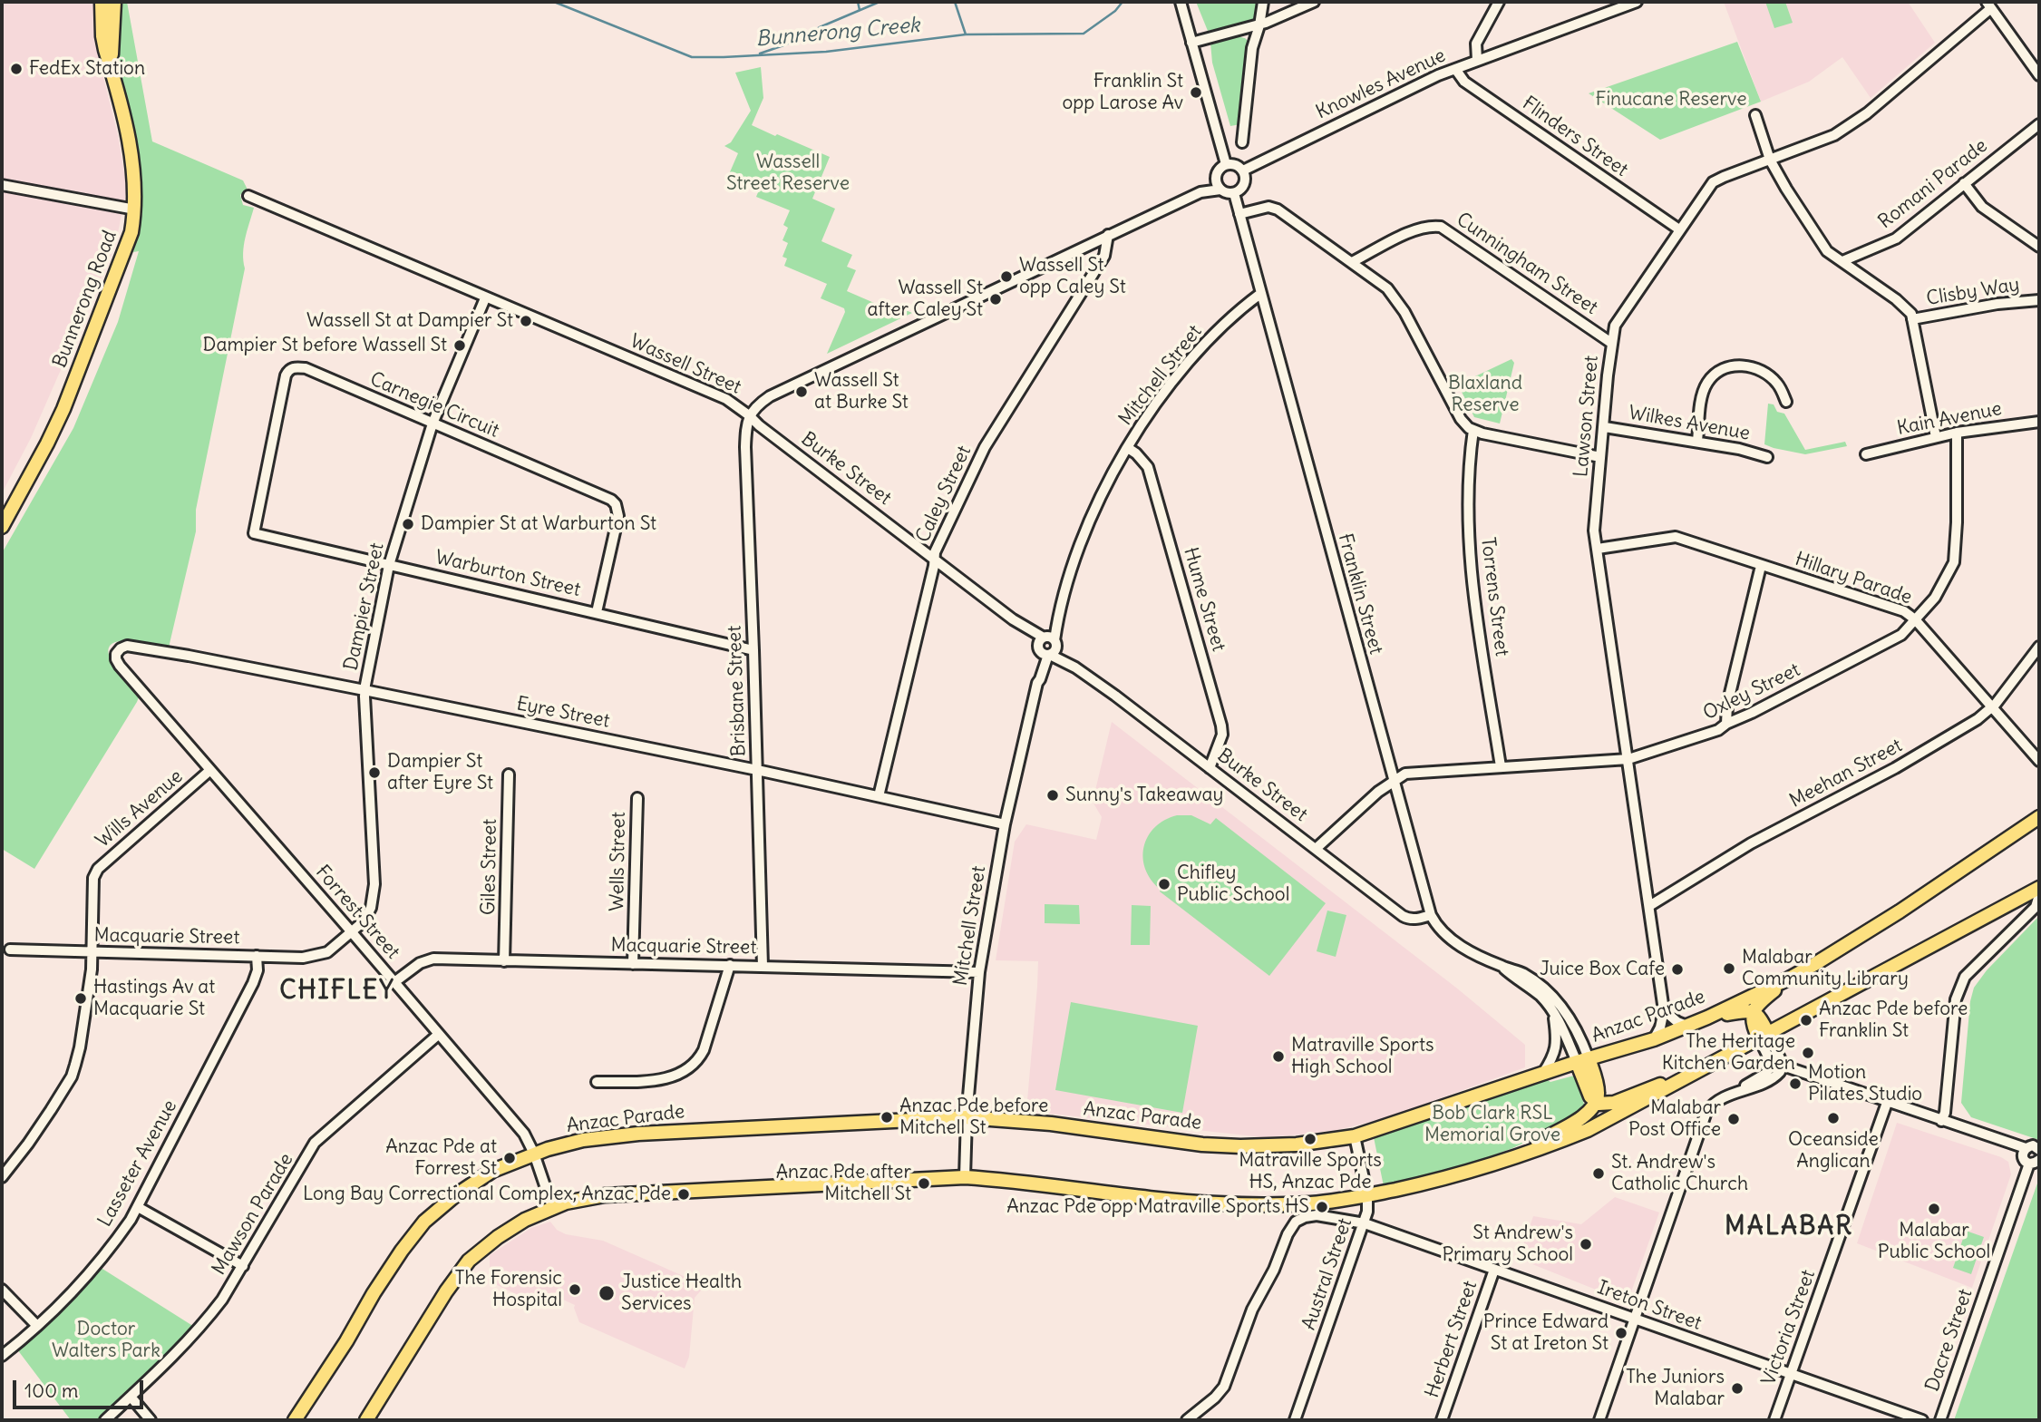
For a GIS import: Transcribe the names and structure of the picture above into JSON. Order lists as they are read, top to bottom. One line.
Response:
{"streets":{"main road":["Bunnerong Road","Anzac Parade"],"street":["Knowles Avenue","Flinders Street","Romani Parade","Cunningham Street","Clisby Way","Wassell Street","Mitchell Street","Carnegie Circuit","Lawson Street","Kain Avenue","Wilkes Avenue","Burke Street","Caley Street","Warburton Street","Hillary Parade","Franklin Street","Torrens Street","Hume Street","Dampier Street","Brisbane Street","Oxley Street","Eyre Street","Meehan Street","Wills Avenue","Wells Street","Giles Street","Forrest Street","Macquarie Street","Lasseter Avenue","Mawson Parade","Austral Street","Ireton Street","Victoria Street","Herbert Street","Dacre Street"]},"crossings":[["Knowles Avenue","Flinders Street"],["Knowles Avenue","Wassell Street"],["Knowles Avenue","Franklin Street"],["Flinders Street","Lawson Street"],["Cunningham Street","Lawson Street"],["Wassell Street","Burke Street"],["Wassell Street","Caley Street"],["Wassell Street","Franklin Street"],["Wassell Street","Dampier Street"],["Wassell Street","Brisbane Street"],["Mitchell Street","Burke Street"],["Mitchell Street","Franklin Street"],["Mitchell Street","Hume Street"],["Mitchell Street","Eyre Street"],["Mitchell Street","Macquarie Street"],["Mitchell Street","Anzac Parade"],["Carnegie Circuit","Warburton Street"],["Carnegie Circuit","Dampier Street"],["Lawson Street","Wilkes Avenue"],["Lawson Street","Hillary Parade"],["Lawson Street","Oxley Street"],["Lawson Street","Meehan Street"],["Lawson Street","Anzac Parade"],["Kain Avenue","Oxley Street"],["Burke Street","Caley Street"],["Burke Street","Franklin Street"],["Burke Street","Hume Street"],["Burke Street","Brisbane Street"],["Caley Street","Eyre Street"],["Warburton Street","Dampier Street"],["Warburton Street","Brisbane Street"],["Hillary Parade","Oxley Street"],["Hillary Parade","Meehan Street"],["Franklin Street","Oxley Street"],["Franklin Street","Anzac Parade"],["Torrens Street","Oxley Street"],["Dampier Street","Eyre Street"],["Dampier Street","Forrest Street"],["Dampier Street","Macquarie Street"],["Brisbane Street","Eyre Street"],["Brisbane Street","Macquarie Street"],["Eyre Street","Forrest Street"],["Wills Avenue","Forrest Street"],["Wills Avenue","Macquarie Street"],["Wells Street","Macquarie Street"],["Giles Street","Macquarie Street"],["Forrest Street","Macquarie Street"],["Forrest Street","Anzac Parade"],["Forrest Street","Mawson Parade"],["Macquarie Street","Lasseter Avenue"],["Anzac Parade","Austral Street"],["Austral Street","Ireton Street"],["Ireton Street","Victoria Street"],["Ireton Street","Herbert Street"]],"districts":["CHIFLEY","MALABAR"],"water":["Bunnerong Creek"],"parks":["Finucane Reserve","Wassell Street Reserve","Blaxland Reserve","Bob Clark RSL Memorial Grove","Doctor Walters Park"],"places":["FedEx Station","Franklin St opp Larose Av","Wassell St opp Caley St","Wassell St after Caley St","Wassell St at Dampier St","Dampier St before Wassell St","Wassell St at Burke St","Dampier St at Warburton St","Dampier St after Eyre St","Sunny's Takeaway","Chifley Public School","Malabar Community Library","Juice Box Cafe","Hastings Av at Macquarie St","Anzac Pde before Franklin St","The Heritage Kitchen Garden","Matraville Sports High School","Motion Pilates Studio","Anzac Pde before Mitchell St","Oceanside Anglican","Malabar Post Office","Matraville Sports HS, Anzac Pde","Anzac Pde at Forrest St","St. Andrew's Catholic Church","Anzac Pde after Mitchell St","Long Bay Correctional Complex, Anzac Pde","Anzac Pde opp Matraville Sports HS","Malabar Public School","St Andrew's Primary School","The Forensic Hospital","Justice Health Services","Prince Edward St at Ireton St","The Juniors Malabar"],"scale_bar":"100 m"}
